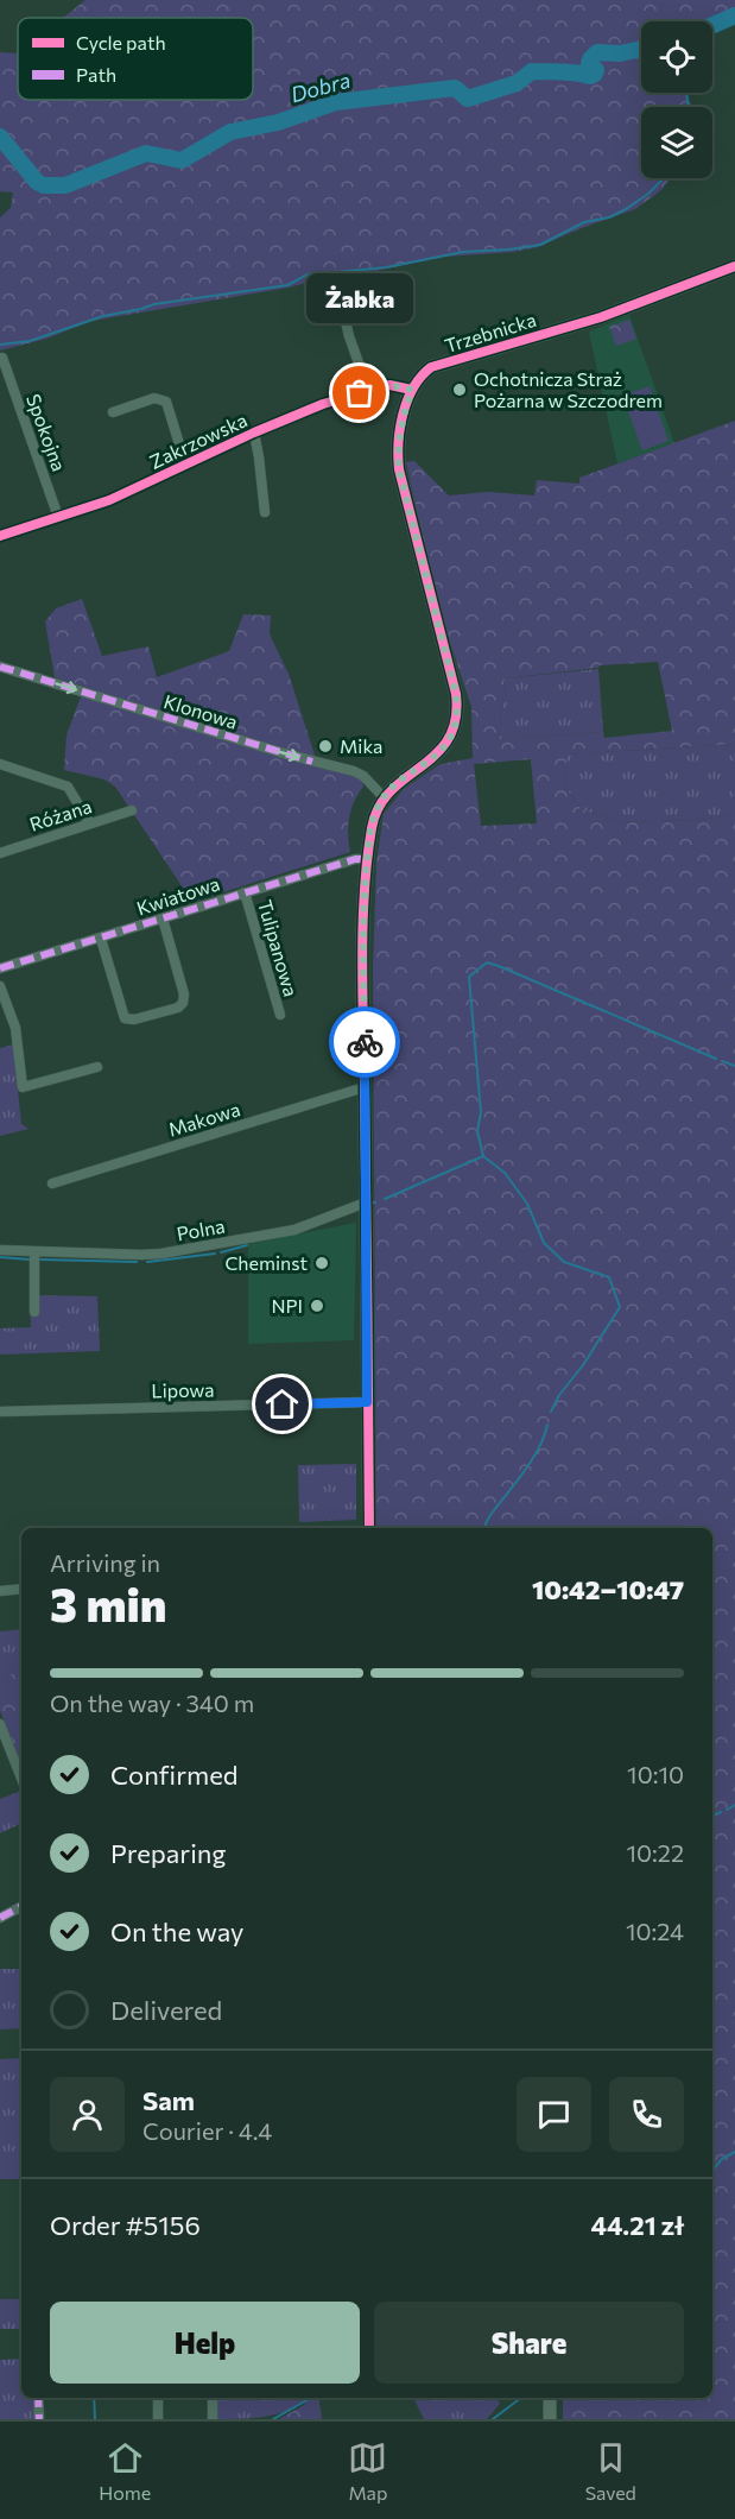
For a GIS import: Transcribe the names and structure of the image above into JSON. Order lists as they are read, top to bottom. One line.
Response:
{"streets":{"street":["Trzebnicka","Spokojna","Zakrzowska","Klonowa","Różana","Kwiatowa","Tulipanowa","Makowa","Polna","Lipowa"]},"crossings":[["Trzebnicka","Zakrzowska"],["Trzebnicka","Klonowa"],["Spokojna","Zakrzowska"],["Kwiatowa","Tulipanowa"]],"one_way":["Klonowa"],"water":["Dobra"],"places":["Ochotnicza Straż Pożarna w Szczodrem","Żabka","Mika","Cheminst","NPI"],"legend":["Cycle path","Path"],"page":{"bubble":"Żabka","heading":["3 min","Arriving in","10:42–10:47"],"panel":["Sam","Courier · 4.4","Order #5156","44.21 zł"],"bar":"On the way · 340 m","list":[["Confirmed","10:10"],["Preparing","10:22"],["On the way","10:24"],"Delivered"],"buttons":["Help","Share"],"tabs":["Home","Map","Saved"]}}
